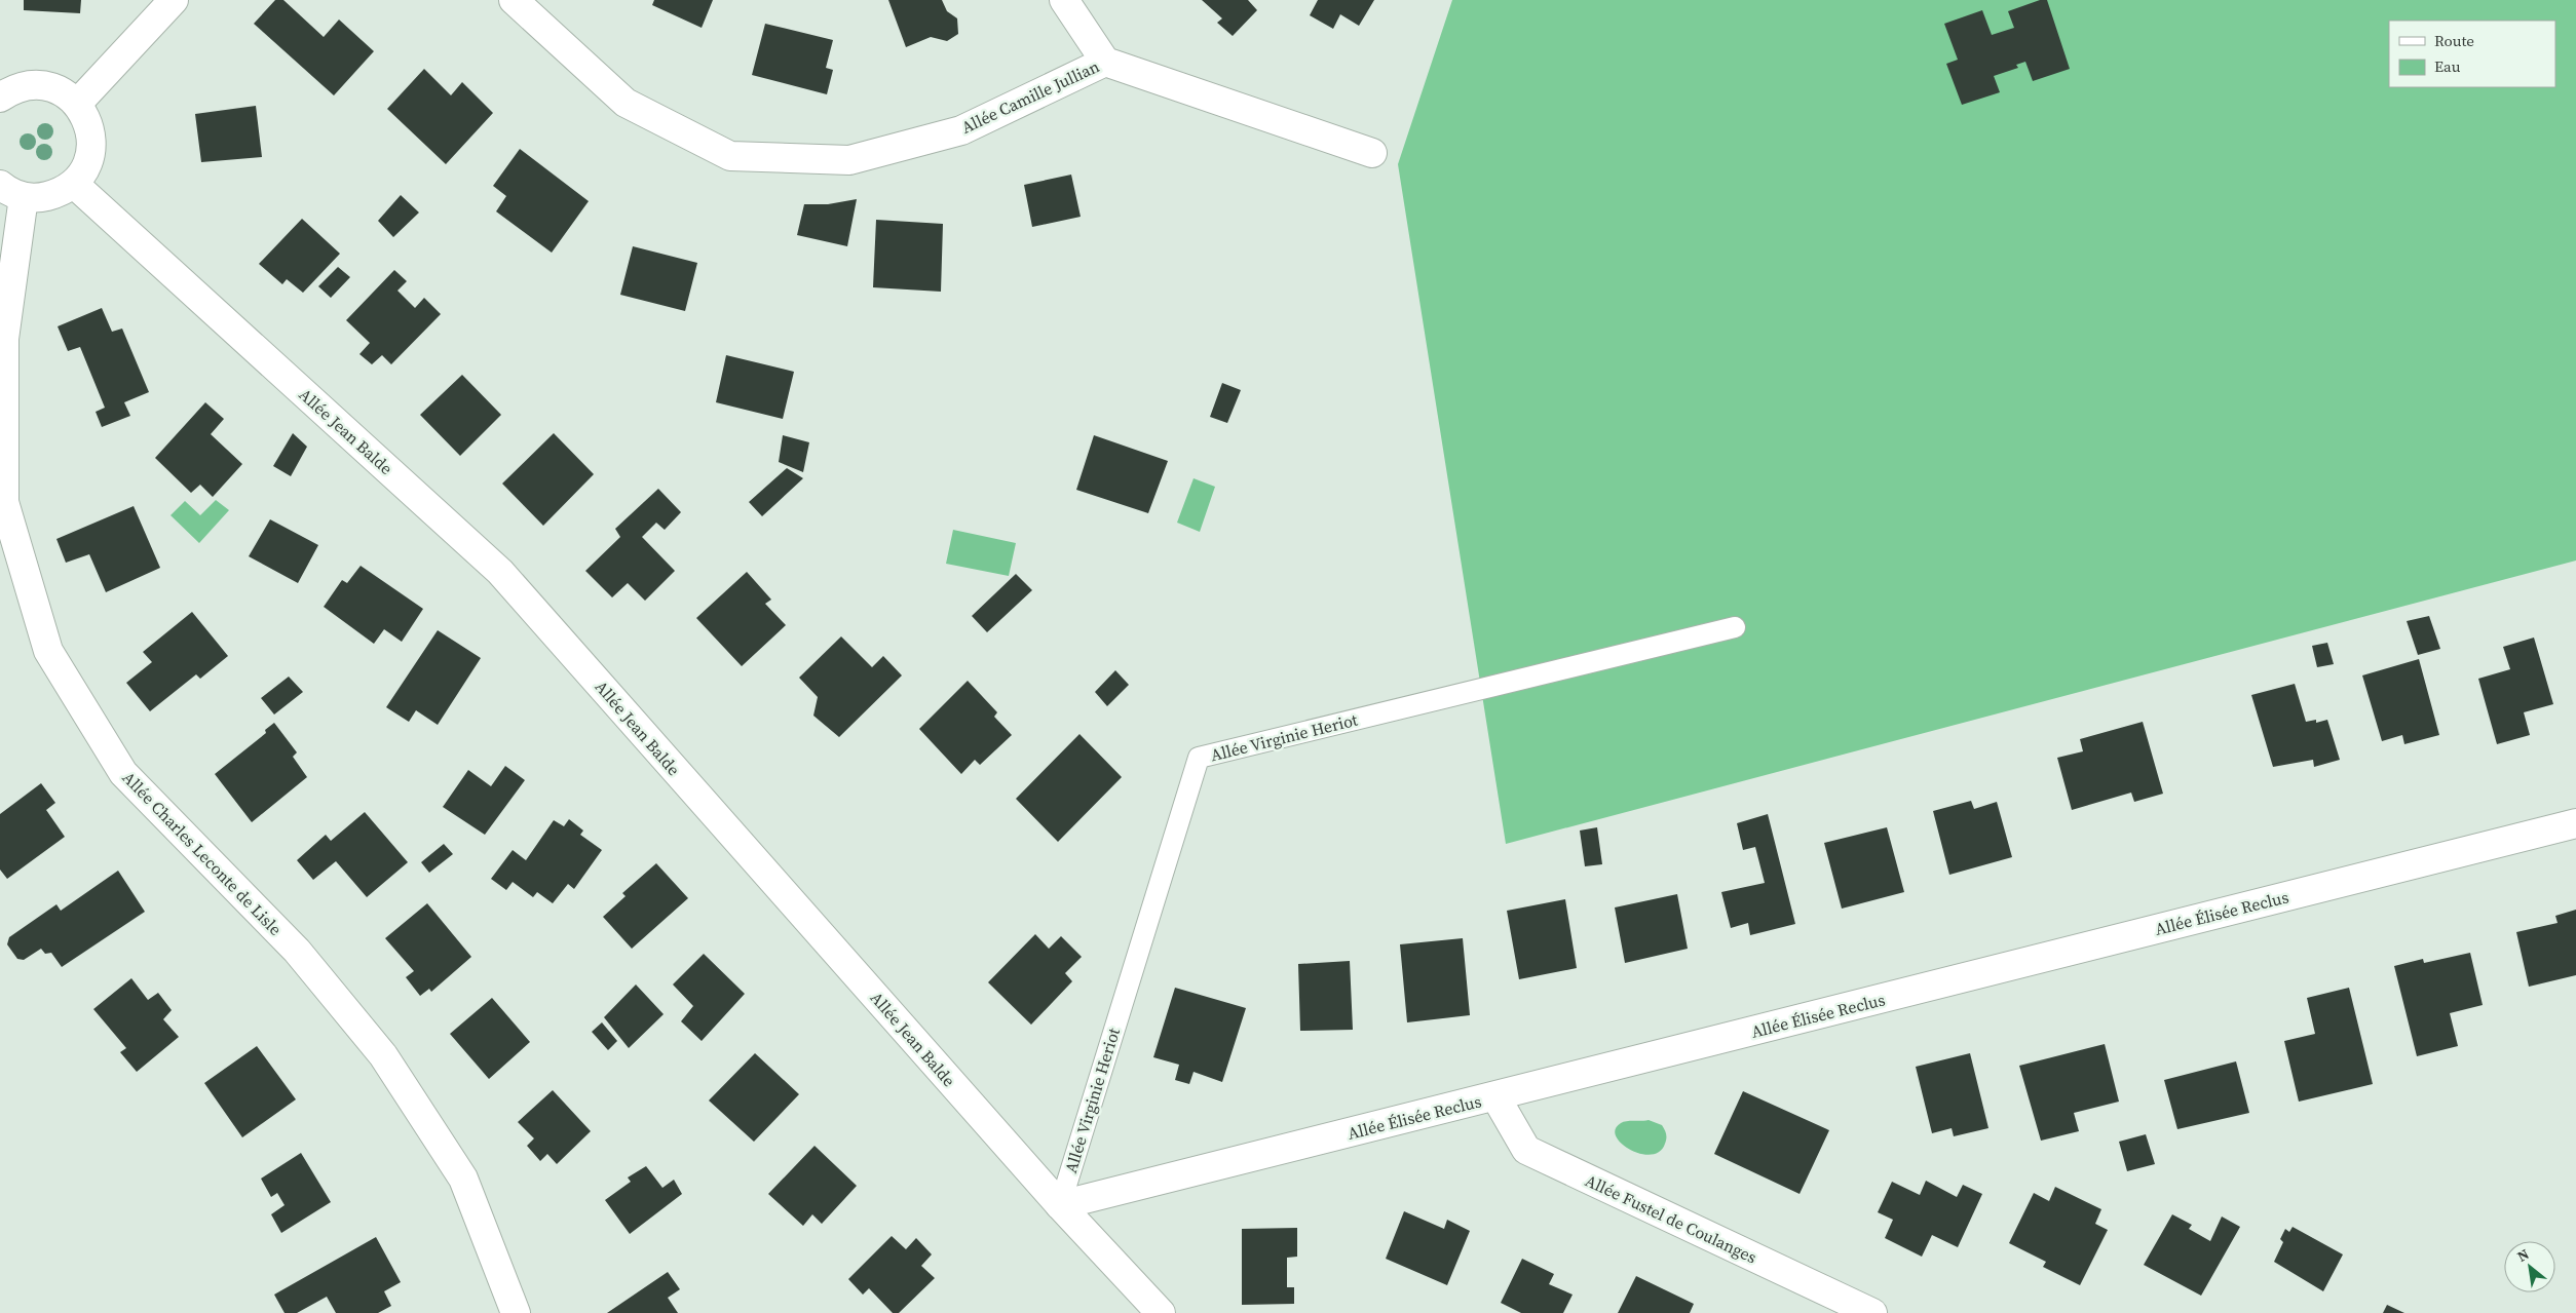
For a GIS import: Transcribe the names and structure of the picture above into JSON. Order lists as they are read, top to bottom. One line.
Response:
{"streets":{"street":["Allée Camille Jullian","Allée Jean Balde","Allée Charles Leconte de Lisle","Allée Élisée Reclus","Allée Fustel de Coulanges"],"lane":["Allée Virginie Heriot"]},"crossings":[["Allée Jean Balde","Allée Virginie Heriot"],["Allée Jean Balde","Allée Élisée Reclus"],["Allée Virginie Heriot","Allée Élisée Reclus"],["Allée Élisée Reclus","Allée Fustel de Coulanges"]],"legend":["Route","Eau"],"north":"top left"}
